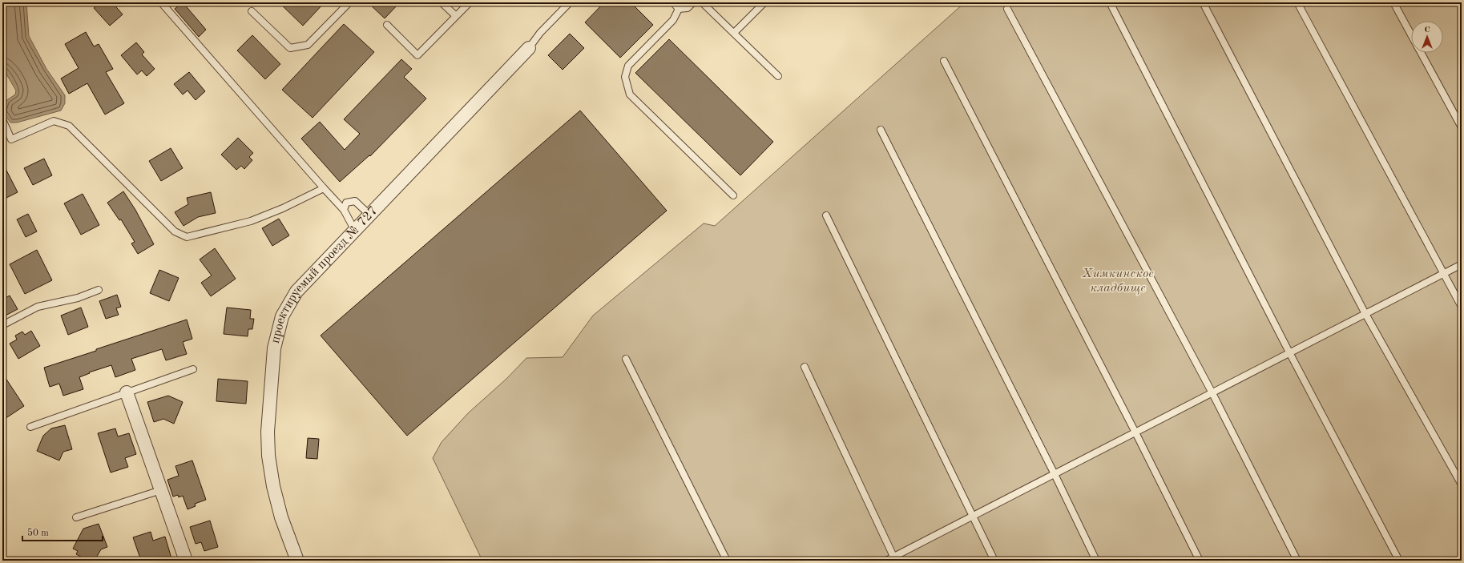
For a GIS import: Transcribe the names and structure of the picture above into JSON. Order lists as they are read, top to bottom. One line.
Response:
{"streets":{"street":["проектируемый проезд № 727"]},"parks":["Химкинское кладбище"],"scale_bar":"50 m","north":"top"}
